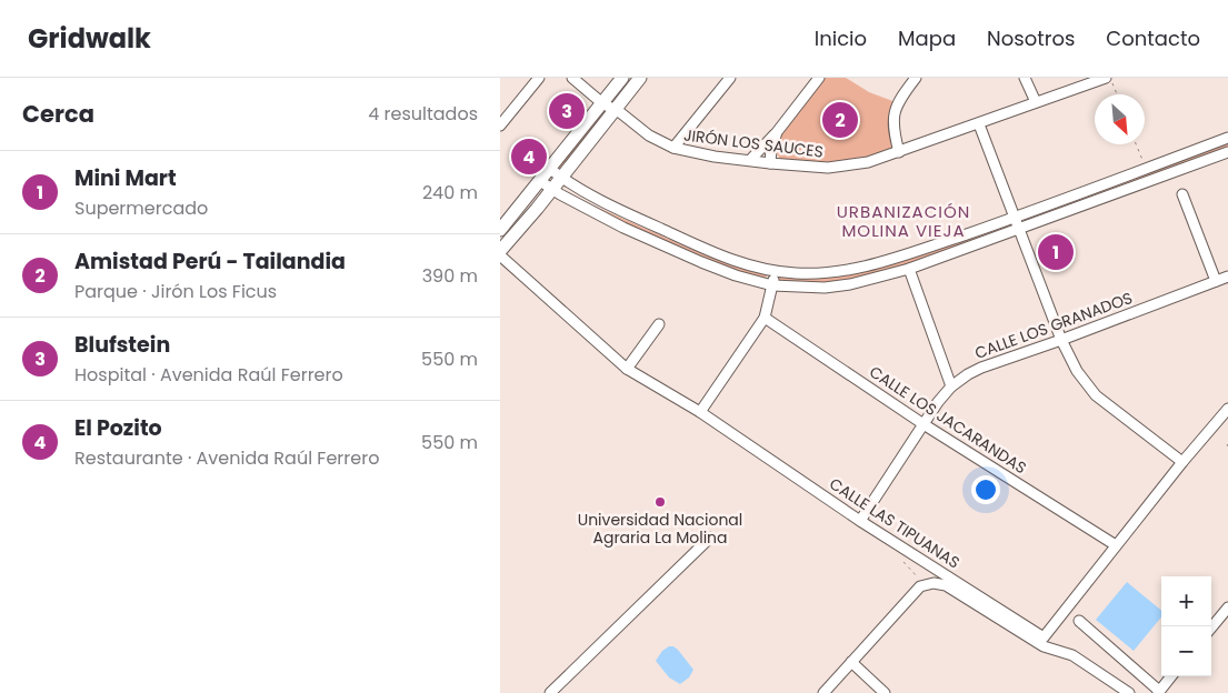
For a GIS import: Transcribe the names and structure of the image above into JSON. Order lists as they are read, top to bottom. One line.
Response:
{"streets":{"street":["JIRÓN LOS SAUCES","CALLE LOS GRANADOS","CALLE LOS JACARANDAS","CALLE LAS TIPUANAS"]},"crossings":[["CALLE LOS GRANADOS","CALLE LOS JACARANDAS"],["CALLE LOS GRANADOS","CALLE LAS TIPUANAS"],["CALLE LOS JACARANDAS","CALLE LAS TIPUANAS"]],"districts":["URBANIZACIÓN MOLINA VIEJA"],"places":["Universidad Nacional Agraria La Molina"],"north":"bottom right","page":{"header":"Gridwalk","nav":["Inicio","Mapa","Nosotros","Contacto"],"heading":["Cerca","4 resultados"],"pins":["3","2","4","1"],"list":[{"mark":"1","name":"Mini Mart","note":"Supermercado","value":"240 m"},{"mark":"2","name":"Amistad Perú - Tailandia","note":"Parque · Jirón Los Ficus","value":"390 m"},{"mark":"3","name":"Blufstein","note":"Hospital · Avenida Raúl Ferrero","value":"550 m"},{"mark":"4","name":"El Pozito","note":"Restaurante · Avenida Raúl Ferrero","value":"550 m"}],"map_buttons":["+","−"]}}
